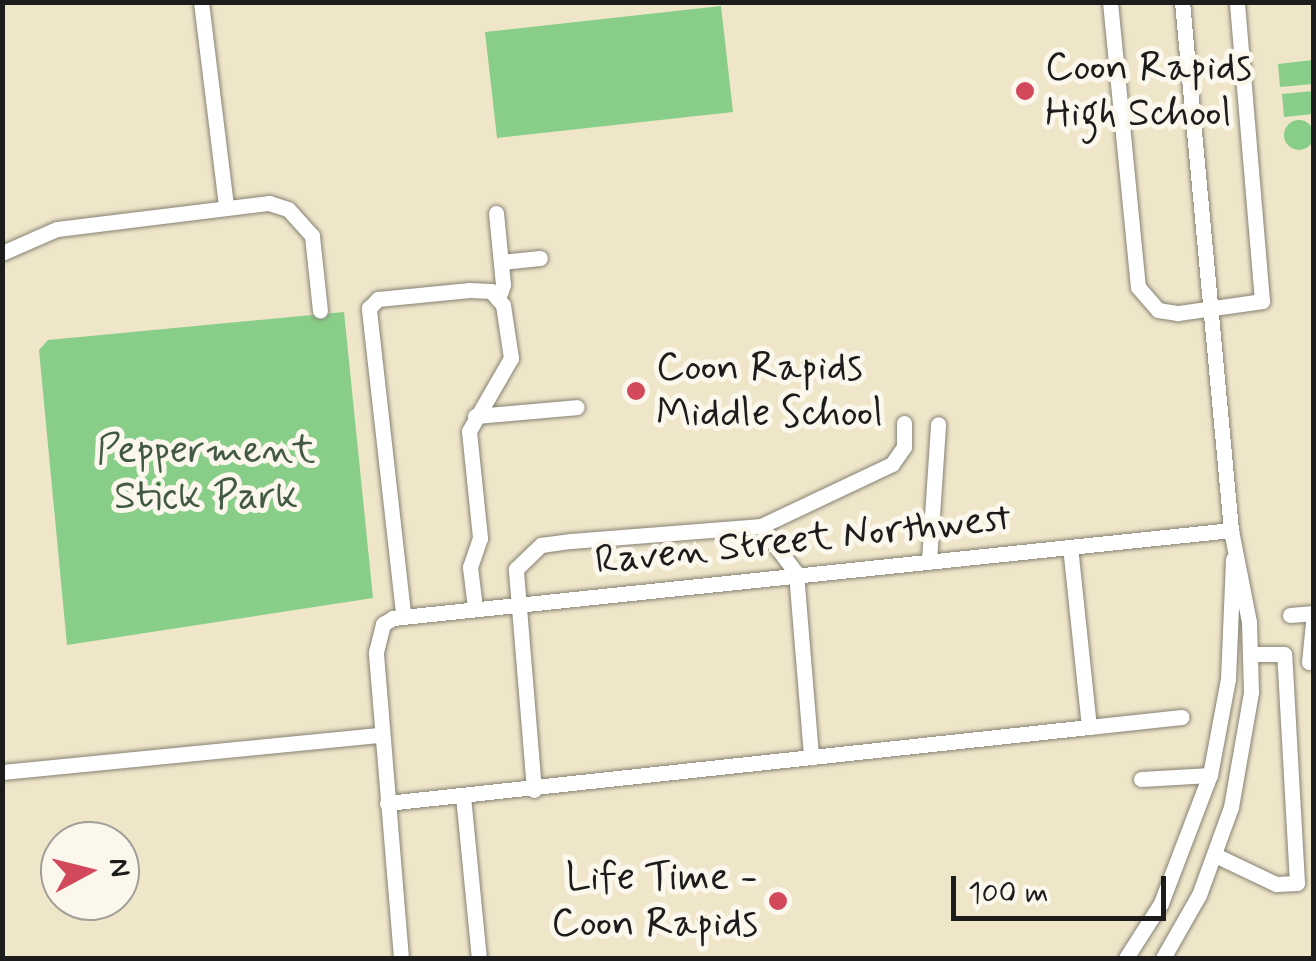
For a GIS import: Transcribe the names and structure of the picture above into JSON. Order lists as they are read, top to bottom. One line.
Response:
{"streets":{"street":["Raven Street Northwest"]},"parks":["Pepperment Stick Park"],"places":["Coon Rapids High School","Coon Rapids Middle School","Life Time - Coon Rapids"],"scale_bar":"100 m","north":"right"}
